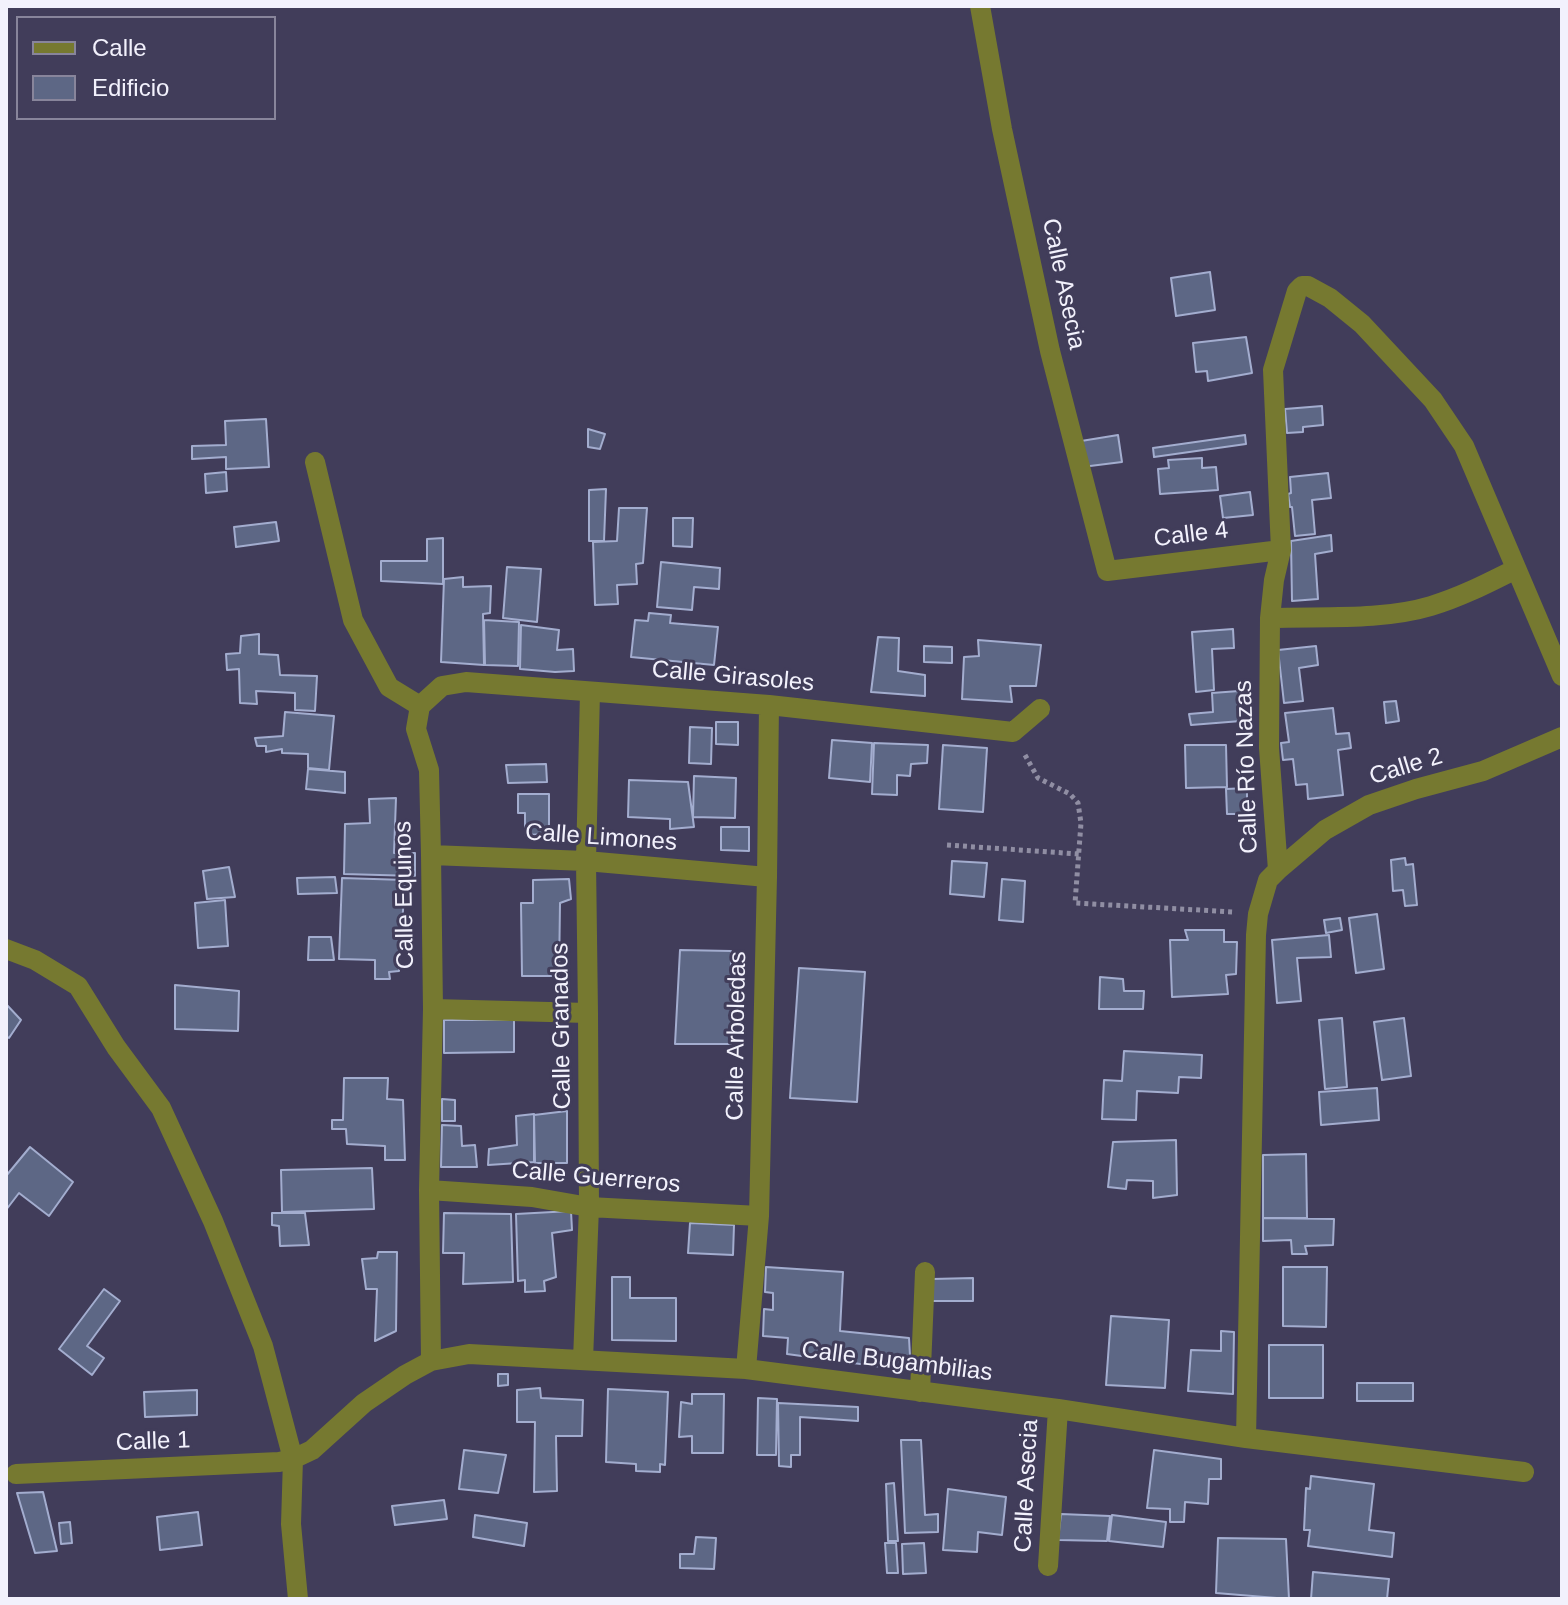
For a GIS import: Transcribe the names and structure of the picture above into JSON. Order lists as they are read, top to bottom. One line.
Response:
{"streets":{"street":["Calle Asecia","Calle 4","Calle Girasoles","Calle Río Nazas","Calle 2","Calle Limones","Calle Equinos","Calle Granados","Calle Arboledas","Calle Guerreros","Calle Bugambilias","Calle 1"]},"crossings":[["Calle Asecia","Calle 4"],["Calle Asecia","Calle Bugambilias"],["Calle 4","Calle Río Nazas"],["Calle Girasoles","Calle Equinos"],["Calle Girasoles","Calle Granados"],["Calle Girasoles","Calle Arboledas"],["Calle Río Nazas","Calle 2"],["Calle Río Nazas","Calle Bugambilias"],["Calle Limones","Calle Equinos"],["Calle Limones","Calle Granados"],["Calle Limones","Calle Arboledas"],["Calle Equinos","Calle Guerreros"],["Calle Equinos","Calle Bugambilias"],["Calle Granados","Calle Guerreros"],["Calle Granados","Calle Bugambilias"],["Calle Arboledas","Calle Guerreros"],["Calle Arboledas","Calle Bugambilias"],["Calle Bugambilias","Calle 1"]],"legend":["Calle","Edificio"]}
